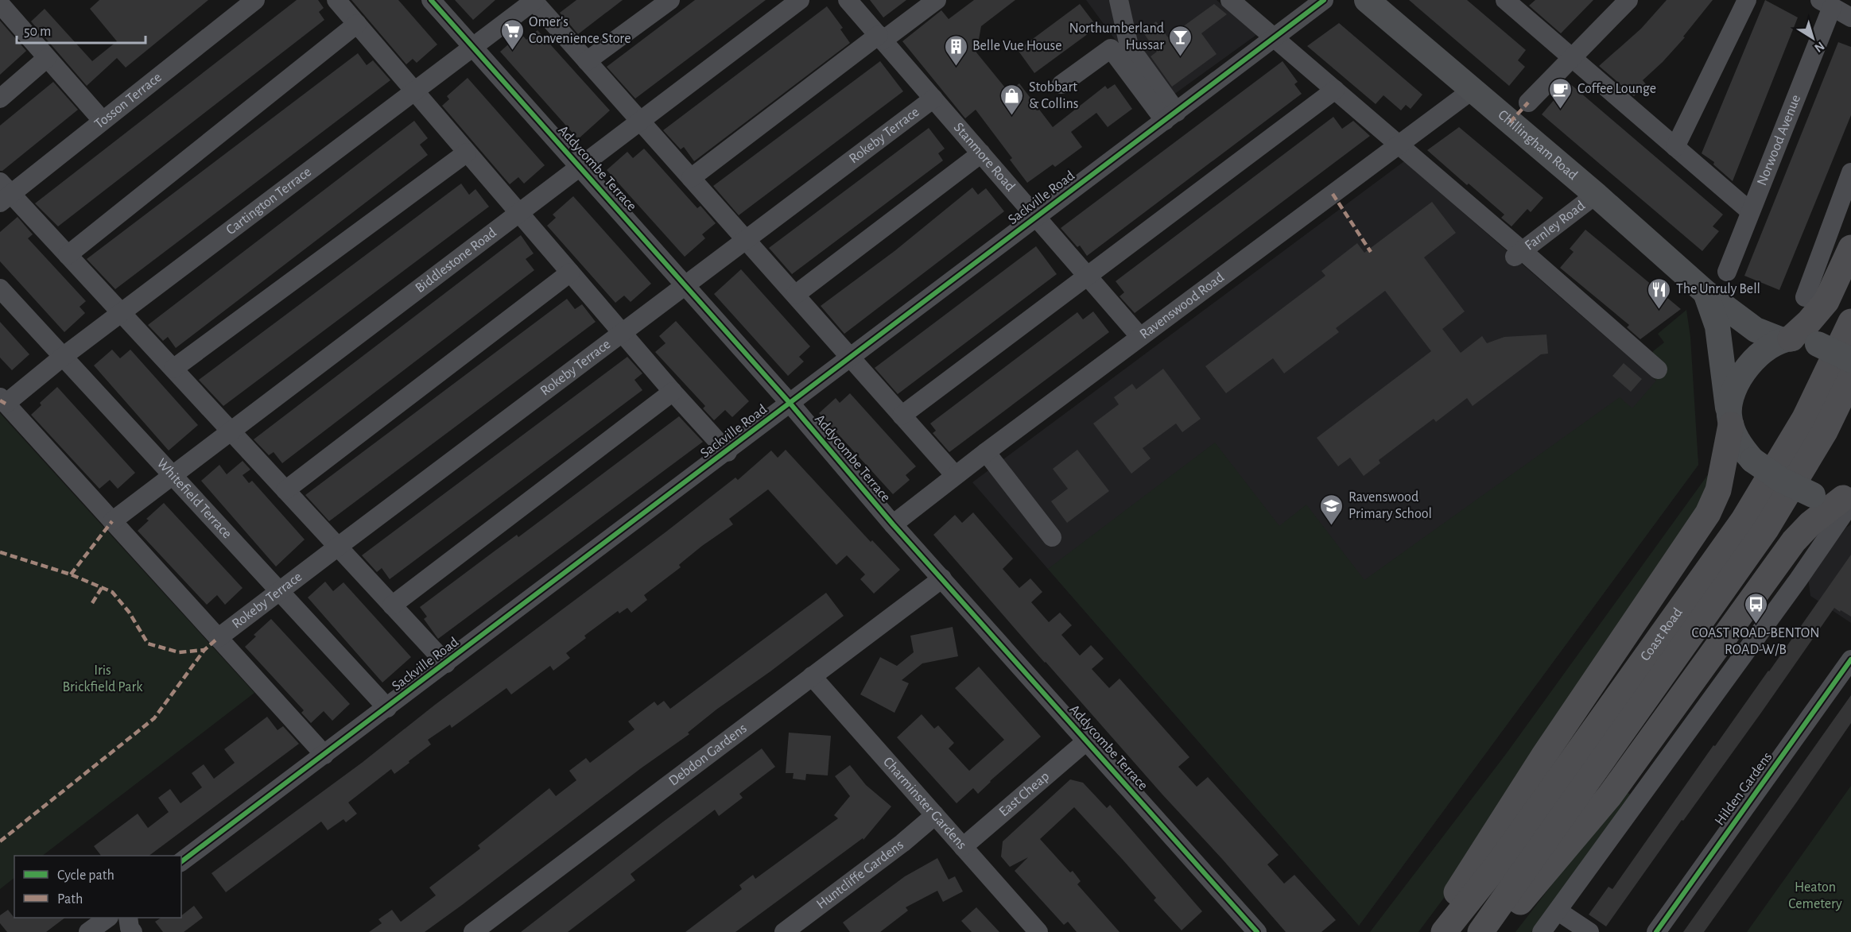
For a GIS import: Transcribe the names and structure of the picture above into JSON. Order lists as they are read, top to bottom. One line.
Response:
{"streets":{"highway":["Coast Road"],"main road":["Chillingham Road"],"street":["Tosson Terrace","Rokeby Terrace","Norwood Avenue","Stanmore Road","Addycombe Terrace","Sackville Road","Cartington Terrace","Farnley Road","Biddlestone Road","Ravenswood Road","Whitefield Terrace","Debdon Gardens","Hilden Gardens","East Cheap","Charminster Gardens","Huntcliffe Gardens"]},"crossings":[["Rokeby Terrace","Stanmore Road"],["Rokeby Terrace","Addycombe Terrace"],["Rokeby Terrace","Whitefield Terrace"],["Chillingham Road","Farnley Road"],["Chillingham Road","Ravenswood Road"],["Stanmore Road","Sackville Road"],["Stanmore Road","Ravenswood Road"],["Addycombe Terrace","Sackville Road"],["Addycombe Terrace","Cartington Terrace"],["Addycombe Terrace","Biddlestone Road"],["Addycombe Terrace","Ravenswood Road"],["Addycombe Terrace","Debdon Gardens"],["Addycombe Terrace","East Cheap"],["Sackville Road","Whitefield Terrace"],["Cartington Terrace","Whitefield Terrace"],["Biddlestone Road","Whitefield Terrace"],["Debdon Gardens","Charminster Gardens"],["East Cheap","Charminster Gardens"],["Charminster Gardens","Huntcliffe Gardens"]],"parks":["Iris Brickfield Park","Heaton Cemetery"],"places":{"supermarket":["Omer's Convenience Store"],"bar":["Northumberland Hussar"],"building":["Belle Vue House"],"cafe":["Coffee Lounge"],"shop":["Stobbart & Collins"],"restaurant":["The Unruly Bell"],"school or university":["Ravenswood Primary School"],"bus stop":["COAST ROAD-BENTON ROAD-W/B"]},"legend":["Cycle path","Path"],"scale_bar":"50 m","north":"bottom right"}
